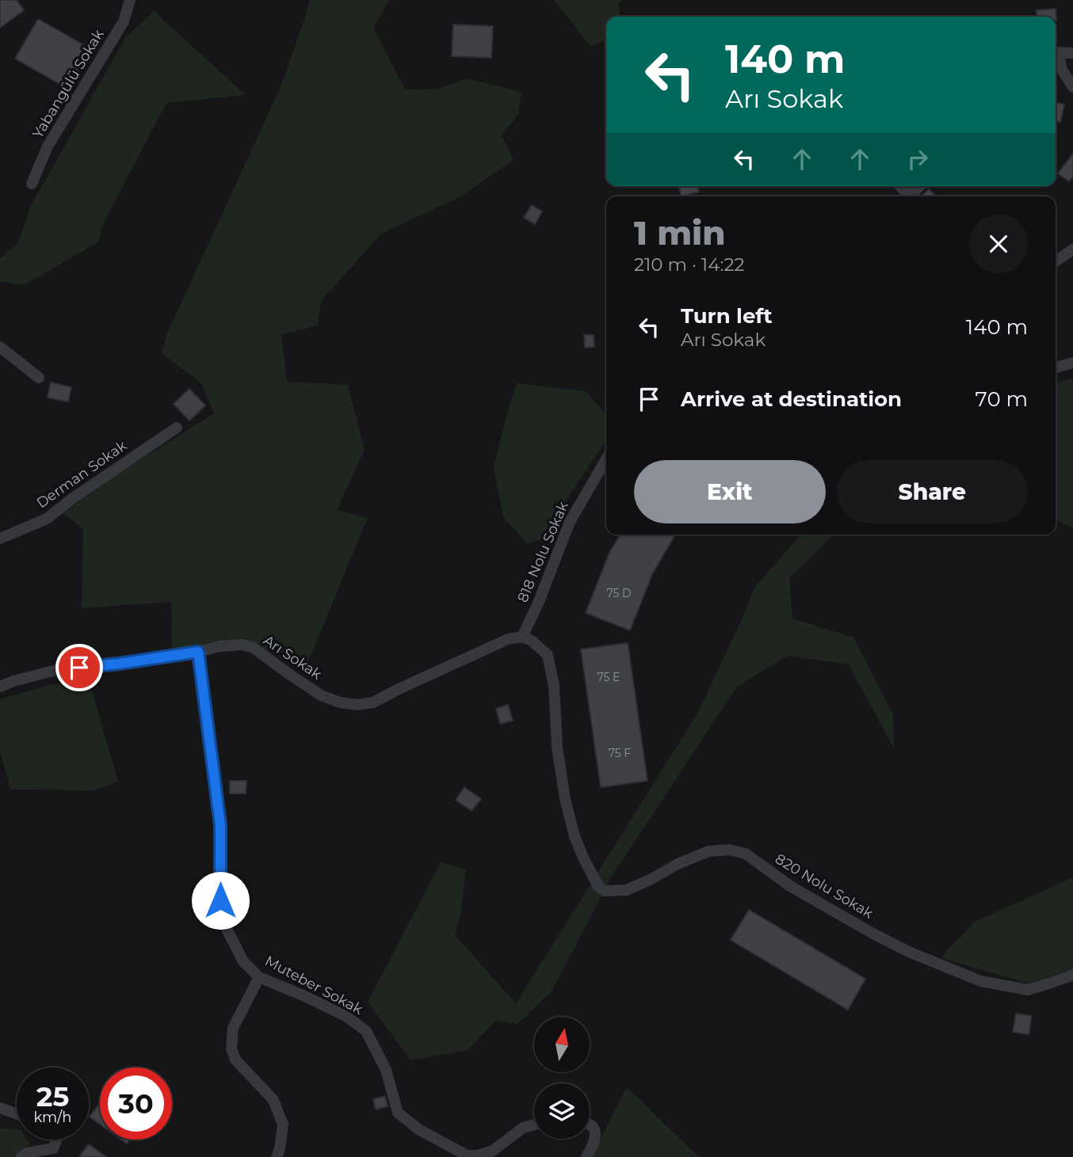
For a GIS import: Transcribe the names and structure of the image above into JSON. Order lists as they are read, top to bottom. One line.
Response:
{"streets":{"street":["Yabangülü Sokak","Derman Sokak","818 Nolu Sokak","Arı Sokak","820 Nolu Sokak","Muteber Sokak"]},"crossings":[["818 Nolu Sokak","Arı Sokak"],["818 Nolu Sokak","820 Nolu Sokak"],["Arı Sokak","820 Nolu Sokak"],["Arı Sokak","Muteber Sokak"]],"house_numbers":["75 D","75 E","75 F"],"north":"top","page":{"turn":["140 m","Arı Sokak"],"heading":["1 min","210 m · 14:22"],"list":[{"name":"Turn left","note":"Arı Sokak","value":"140 m"},{"name":"Arrive at destination","value":"70 m"}],"buttons":["Exit","Share"],"speed":"25 km/h","limit":"30"}}
